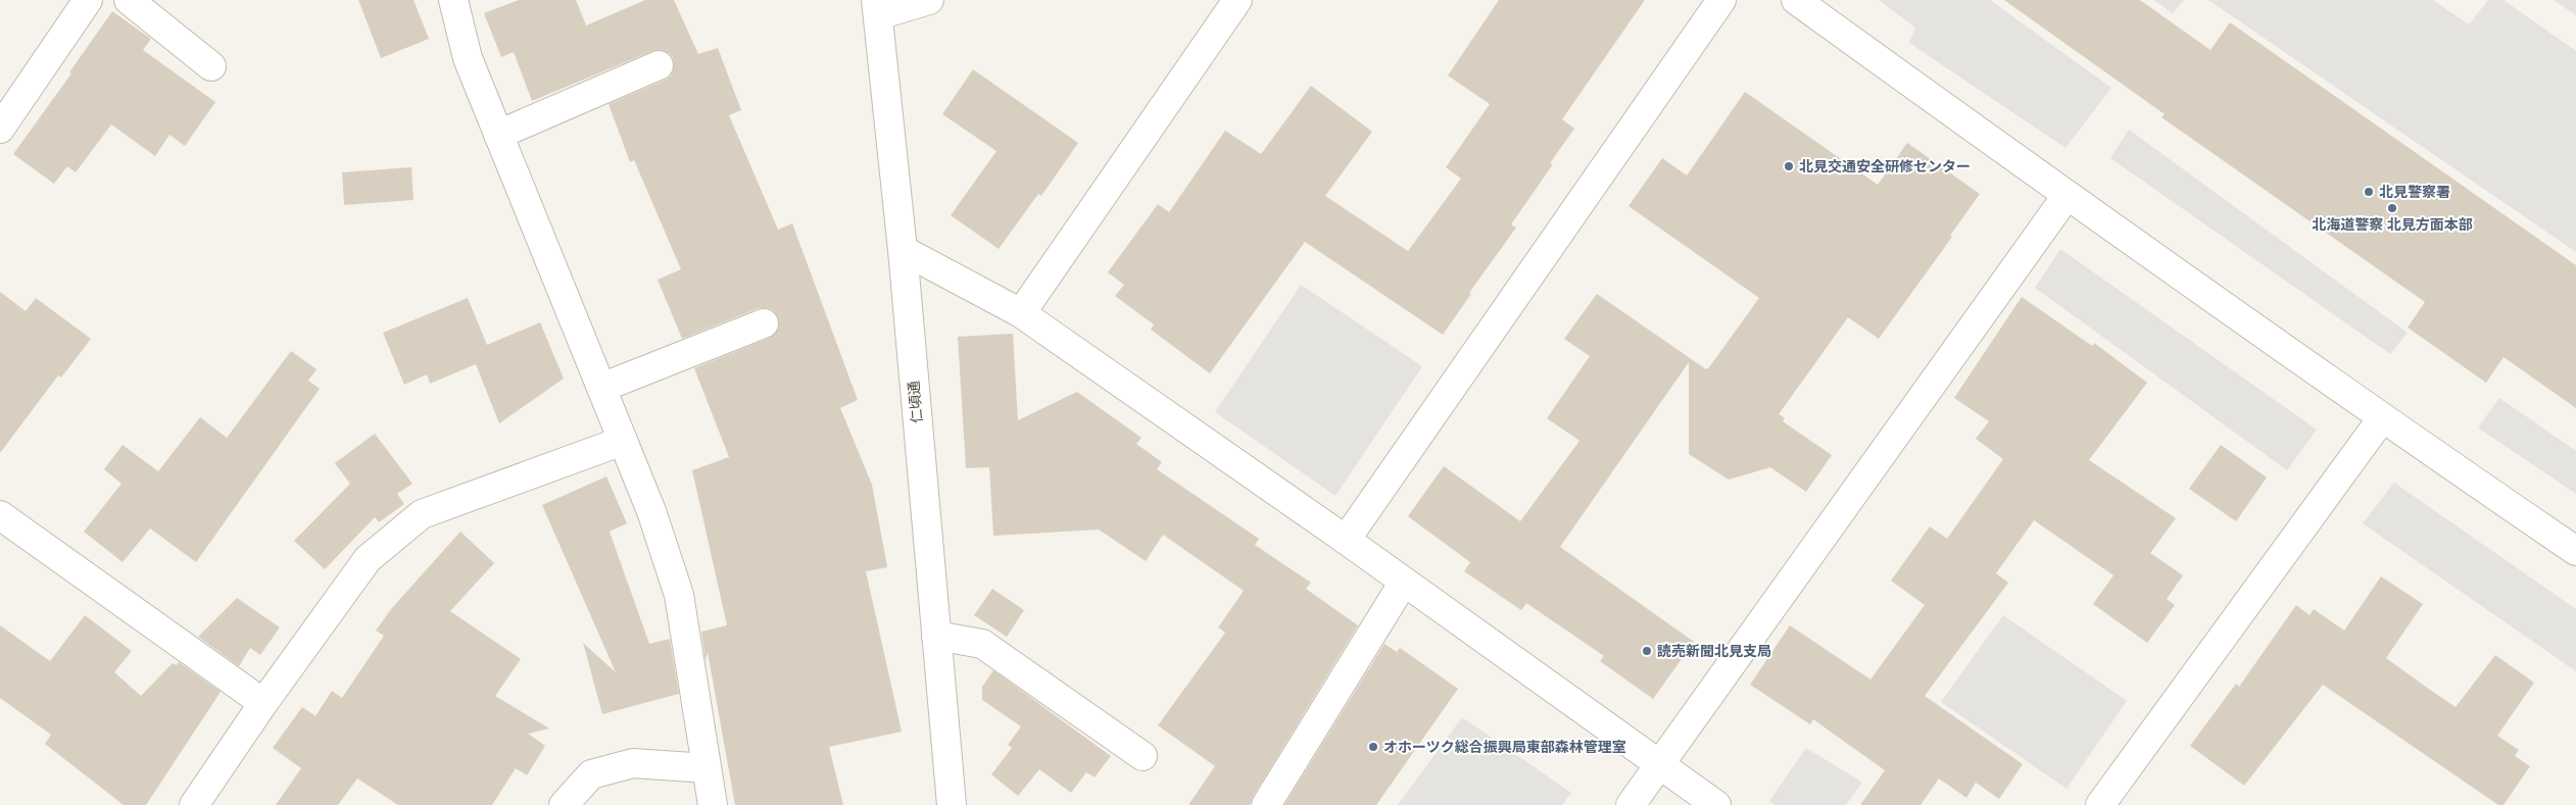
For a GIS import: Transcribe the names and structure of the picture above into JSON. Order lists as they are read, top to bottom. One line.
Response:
{"streets":{"street":["仁頃通"]},"places":["北見交通安全研修センター","北見警察署","北海道警察 北見方面本部","読売新聞北見支局","オホーツク総合振興局東部森林管理室"]}
